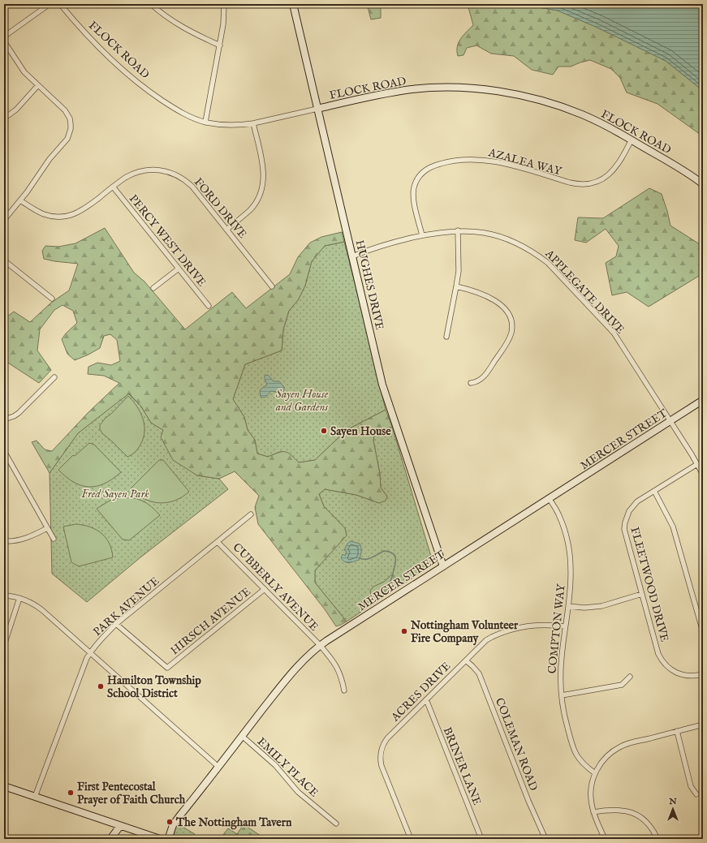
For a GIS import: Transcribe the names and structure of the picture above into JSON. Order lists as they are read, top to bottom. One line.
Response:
{"streets":{"street":["FLOCK ROAD","AZALEA WAY","FORD DRIVE","PERCY WEST DRIVE","HUGHES DRIVE","APPLEGATE DRIVE","MERCER STREET","FLEETWOOD DRIVE","CUBBERLY AVENUE","PARK AVENUE","HIRSCH AVENUE","COMPTON WAY","ACRES DRIVE","COLEMAN ROAD","BRINER LANE","EMILY PLACE"]},"crossings":[["FLOCK ROAD","AZALEA WAY"],["FLOCK ROAD","HUGHES DRIVE"],["AZALEA WAY","APPLEGATE DRIVE"],["FORD DRIVE","PERCY WEST DRIVE"],["HUGHES DRIVE","APPLEGATE DRIVE"],["HUGHES DRIVE","MERCER STREET"],["APPLEGATE DRIVE","MERCER STREET"],["APPLEGATE DRIVE","FLEETWOOD DRIVE"],["MERCER STREET","CUBBERLY AVENUE"],["MERCER STREET","COMPTON WAY"],["MERCER STREET","EMILY PLACE"],["CUBBERLY AVENUE","PARK AVENUE"],["CUBBERLY AVENUE","HIRSCH AVENUE"],["PARK AVENUE","HIRSCH AVENUE"],["COMPTON WAY","ACRES DRIVE"],["ACRES DRIVE","COLEMAN ROAD"],["ACRES DRIVE","BRINER LANE"]],"parks":["Sayen House and Gardens","Fred Sayen Park"],"places":["Sayen House","Nottingham Volunteer Fire Company","Hamilton Township School District","First Pentecostal Prayer of Faith Church","The Nottingham Tavern"],"north":"top"}
